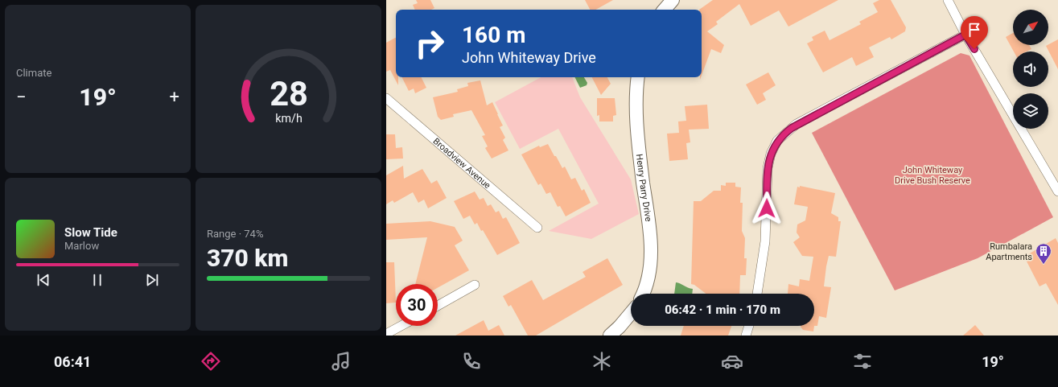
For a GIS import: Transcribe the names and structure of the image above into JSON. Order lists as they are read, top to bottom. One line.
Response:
{"streets":{"main road":["Henry Parry Drive"],"street":["Broadview Avenue"]},"parks":["John Whiteway Drive Bush Reserve"],"places":{"building":["Rumbalara Apartments"]},"north":"top right","page":{"tile":["Climate",["Range · 74%","370 km"]],"turn":["160 m","John Whiteway Drive"],"heat":["−","19°","+"],"song":["Slow Tide","Marlow"],"limit":"30","trip":"06:42 · 1 min · 170 m","tabs":["06:41","19°"],"gauge":["28","km/h"]}}
